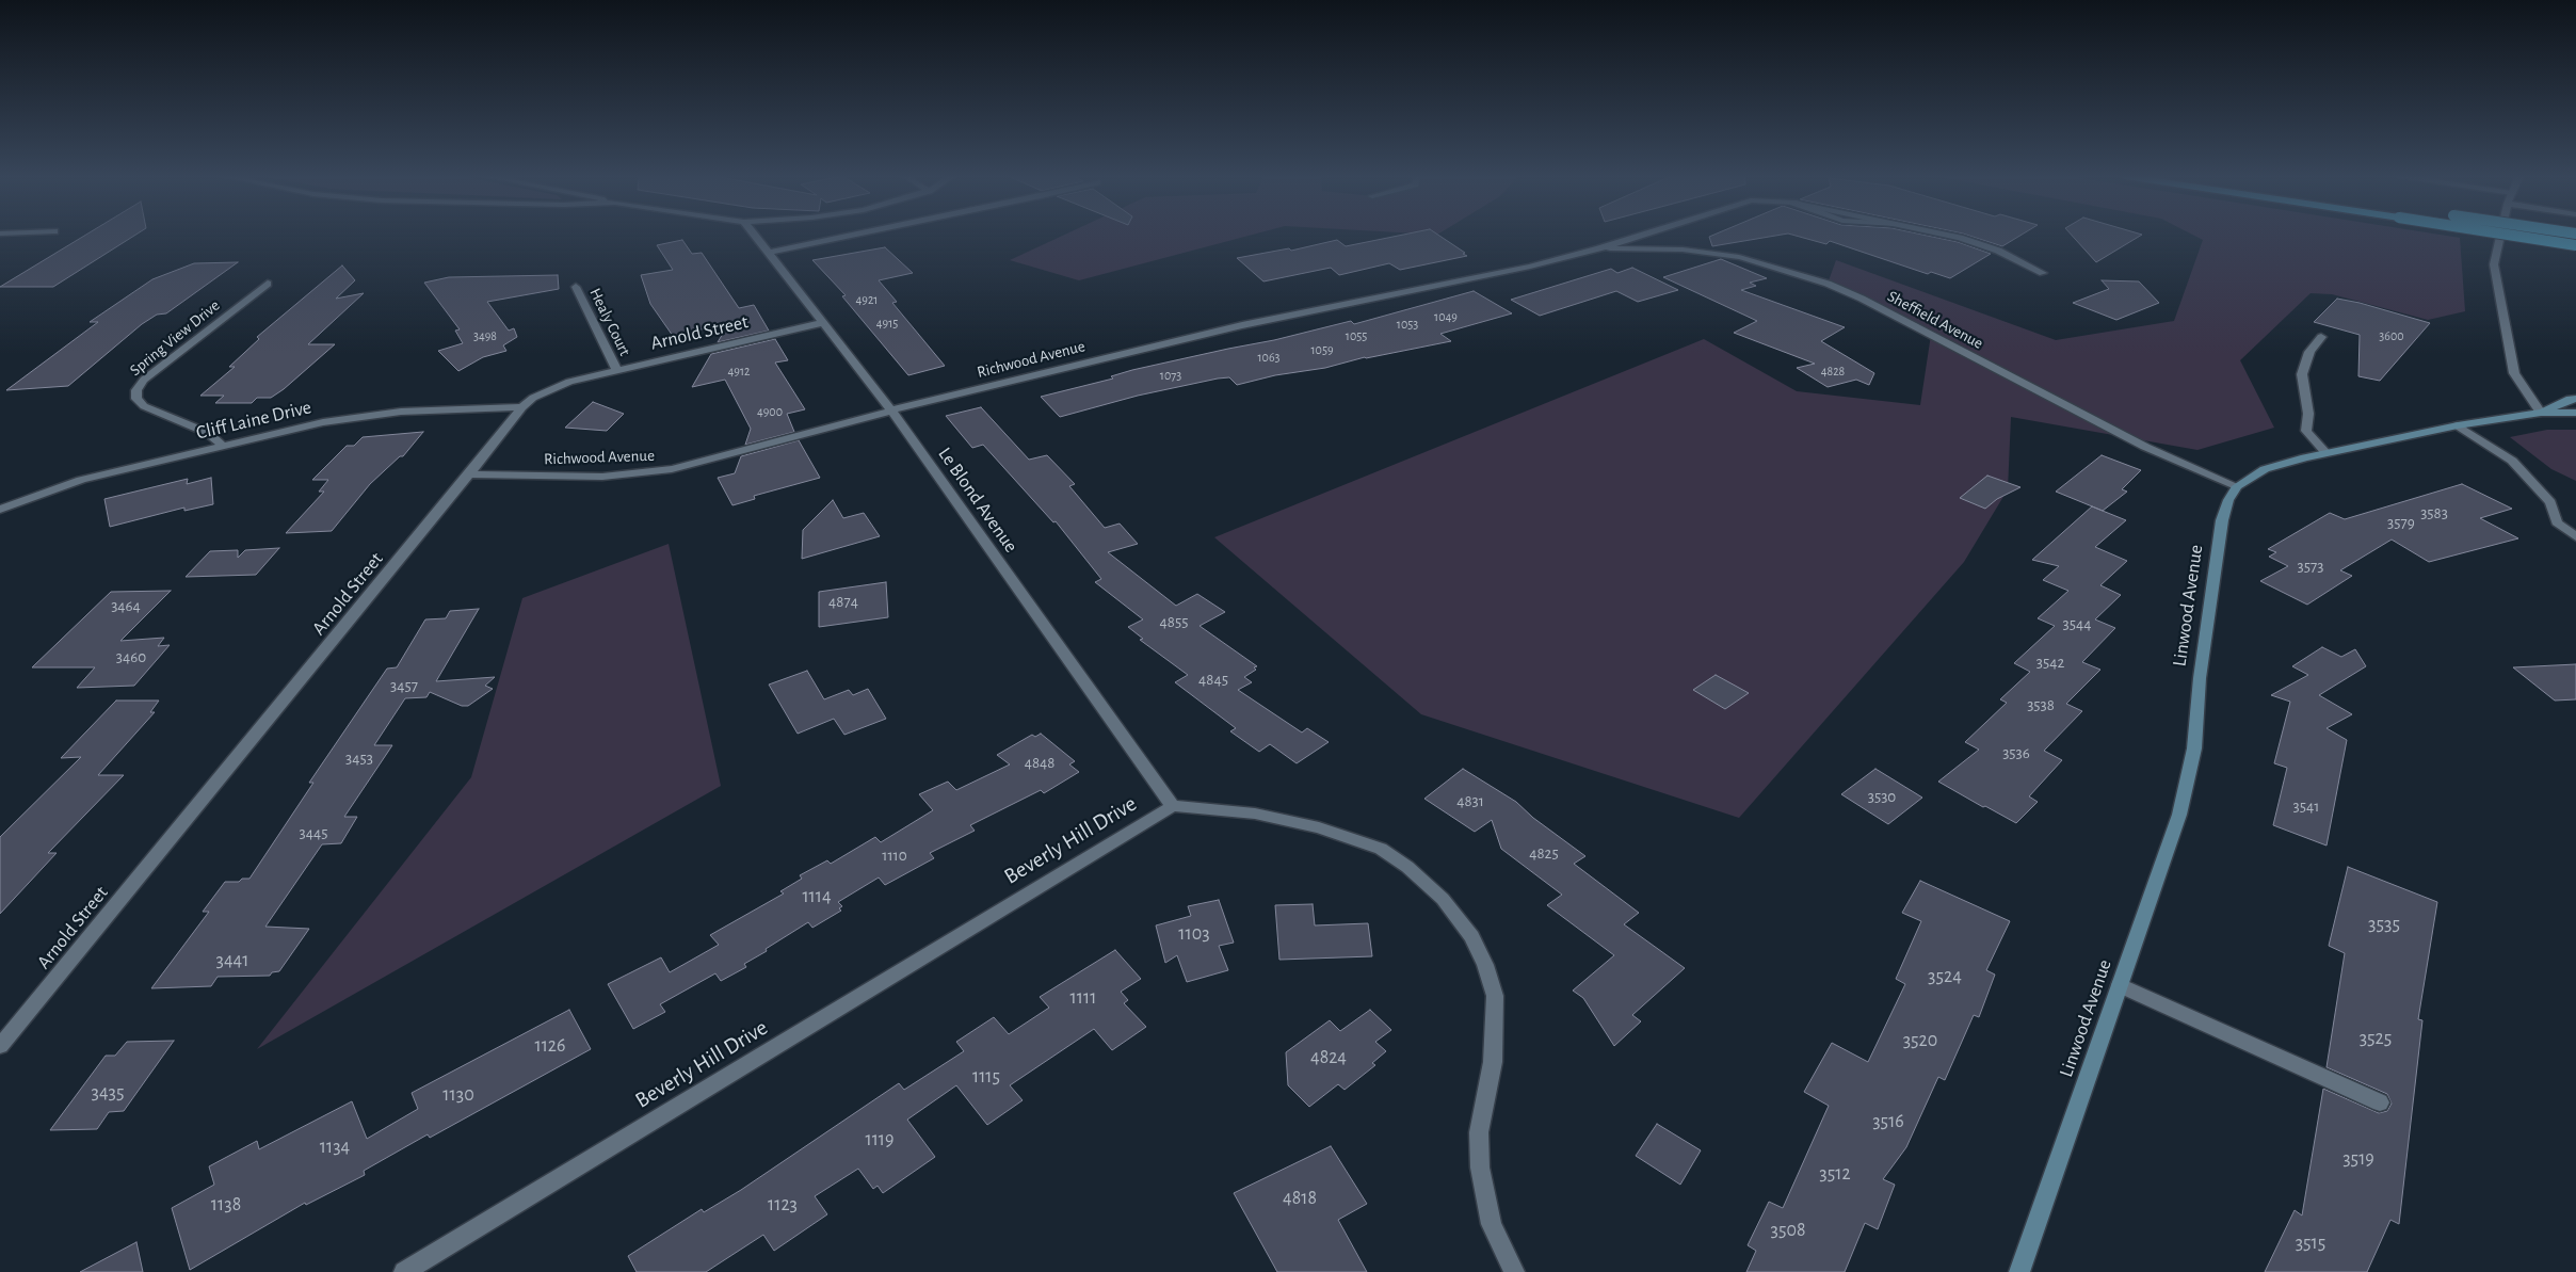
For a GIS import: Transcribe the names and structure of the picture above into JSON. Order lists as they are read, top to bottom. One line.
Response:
{"streets":{"main road":["Linwood Avenue"],"street":["Sheffield Avenue","Healy Court","Arnold Street","Spring View Drive","Richwood Avenue","Cliff Laine Drive","Le Blond Avenue","Beverly Hill Drive"]},"crossings":[["Sheffield Avenue","Richwood Avenue"],["Sheffield Avenue","Linwood Avenue"],["Healy Court","Arnold Street"],["Arnold Street","Richwood Avenue"],["Arnold Street","Cliff Laine Drive"],["Arnold Street","Le Blond Avenue"],["Spring View Drive","Cliff Laine Drive"],["Richwood Avenue","Le Blond Avenue"],["Le Blond Avenue","Beverly Hill Drive"]],"house_numbers":["4921","1049","4915","1053","3498","1055","3600","1059","1063","4912","4828","1073","4900","3583","3579","3573","4874","3464","4855","3544","3460","3542","4845","3457","3538","3536","3453","4848","3530","4831","3541","3445","4825","1110","1114","3535","1103","3441","3524","1111","3525","3520","1126","4824","1115","3435","1130","3516","1119","1134","3519","3512","4818","1138","1123","3508","3515"]}
